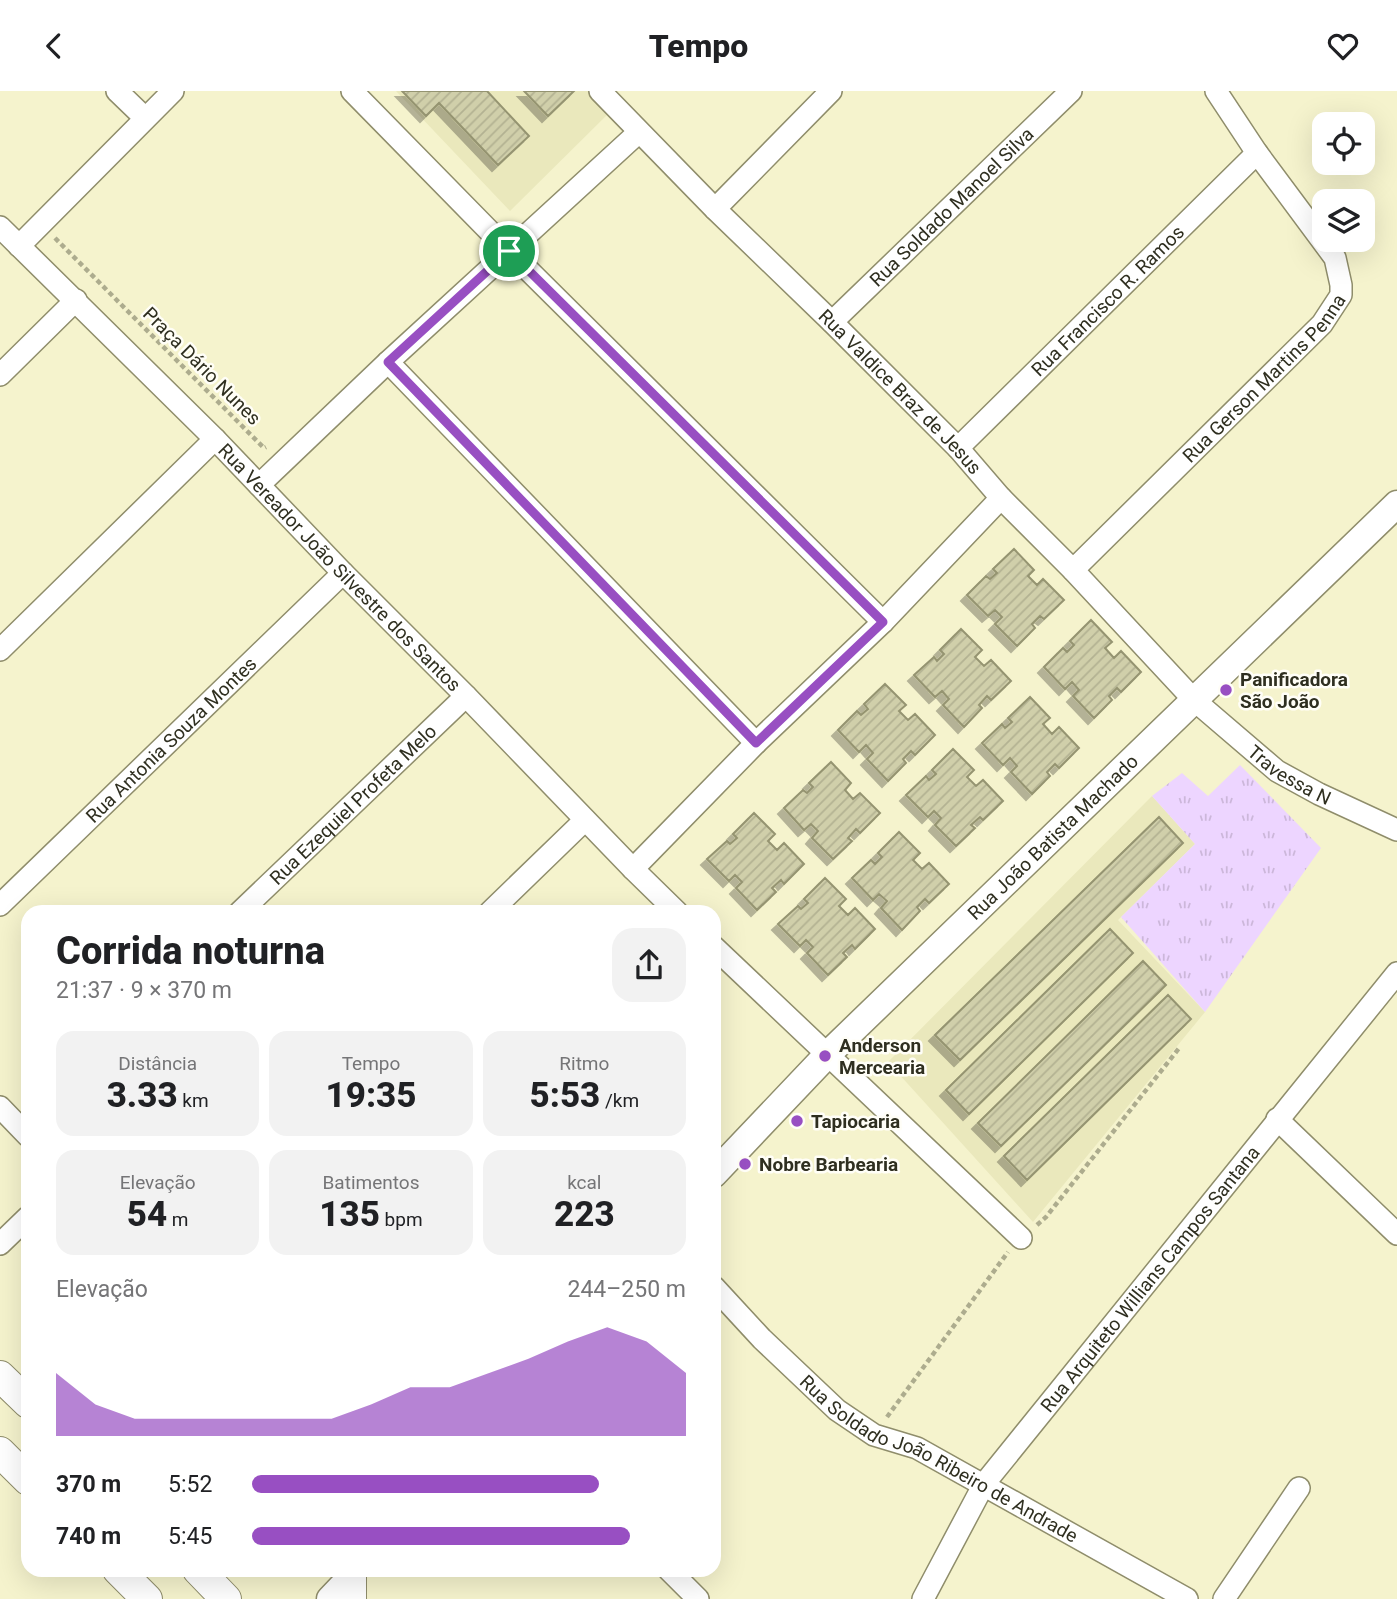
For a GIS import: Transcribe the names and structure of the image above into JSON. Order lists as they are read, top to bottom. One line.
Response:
{"streets":{"street":["Rua Soldado Manoel Silva","Rua Francisco R. Ramos","Rua Gerson Martins Penna","Rua Valdice Braz de Jesus","Rua Vereador João Silvestre dos Santos","Rua Antonia Souza Montes","Travessa N","Rua Ezequiel Profeta Melo","Rua João Batista Machado","Rua Arquiteto Willians Campos Santana","Rua Soldado João Ribeiro de Andrade"],"path":["Praça Dário Nunes"]},"crossings":[["Rua Soldado Manoel Silva","Rua Valdice Braz de Jesus"],["Rua Francisco R. Ramos","Rua Gerson Martins Penna"],["Rua Francisco R. Ramos","Rua Valdice Braz de Jesus"],["Rua Gerson Martins Penna","Rua Valdice Braz de Jesus"],["Rua Valdice Braz de Jesus","Travessa N"],["Rua Valdice Braz de Jesus","Rua João Batista Machado"],["Rua Vereador João Silvestre dos Santos","Rua Antonia Souza Montes"],["Rua Vereador João Silvestre dos Santos","Rua Ezequiel Profeta Melo"],["Travessa N","Rua João Batista Machado"],["Rua Arquiteto Willians Campos Santana","Rua Soldado João Ribeiro de Andrade"]],"places":["Panificadora São João","Anderson Mercearia","Tapiocaria","Nobre Barbearia"],"page":{"header":"Tempo","heading":["Corrida noturna","21:37 · 9 × 370 m"],"stats":[["Distância","3.33 km"],["Tempo","19:35"],["Ritmo","5:53 /km"],["Elevação","54 m"],["Batimentos","135 bpm"],["kcal","223"]],"chart":["Elevação","244–250 m"],"list":[{"name":"370 m","note":"5:52"},{"name":"740 m","note":"5:45"}]}}
